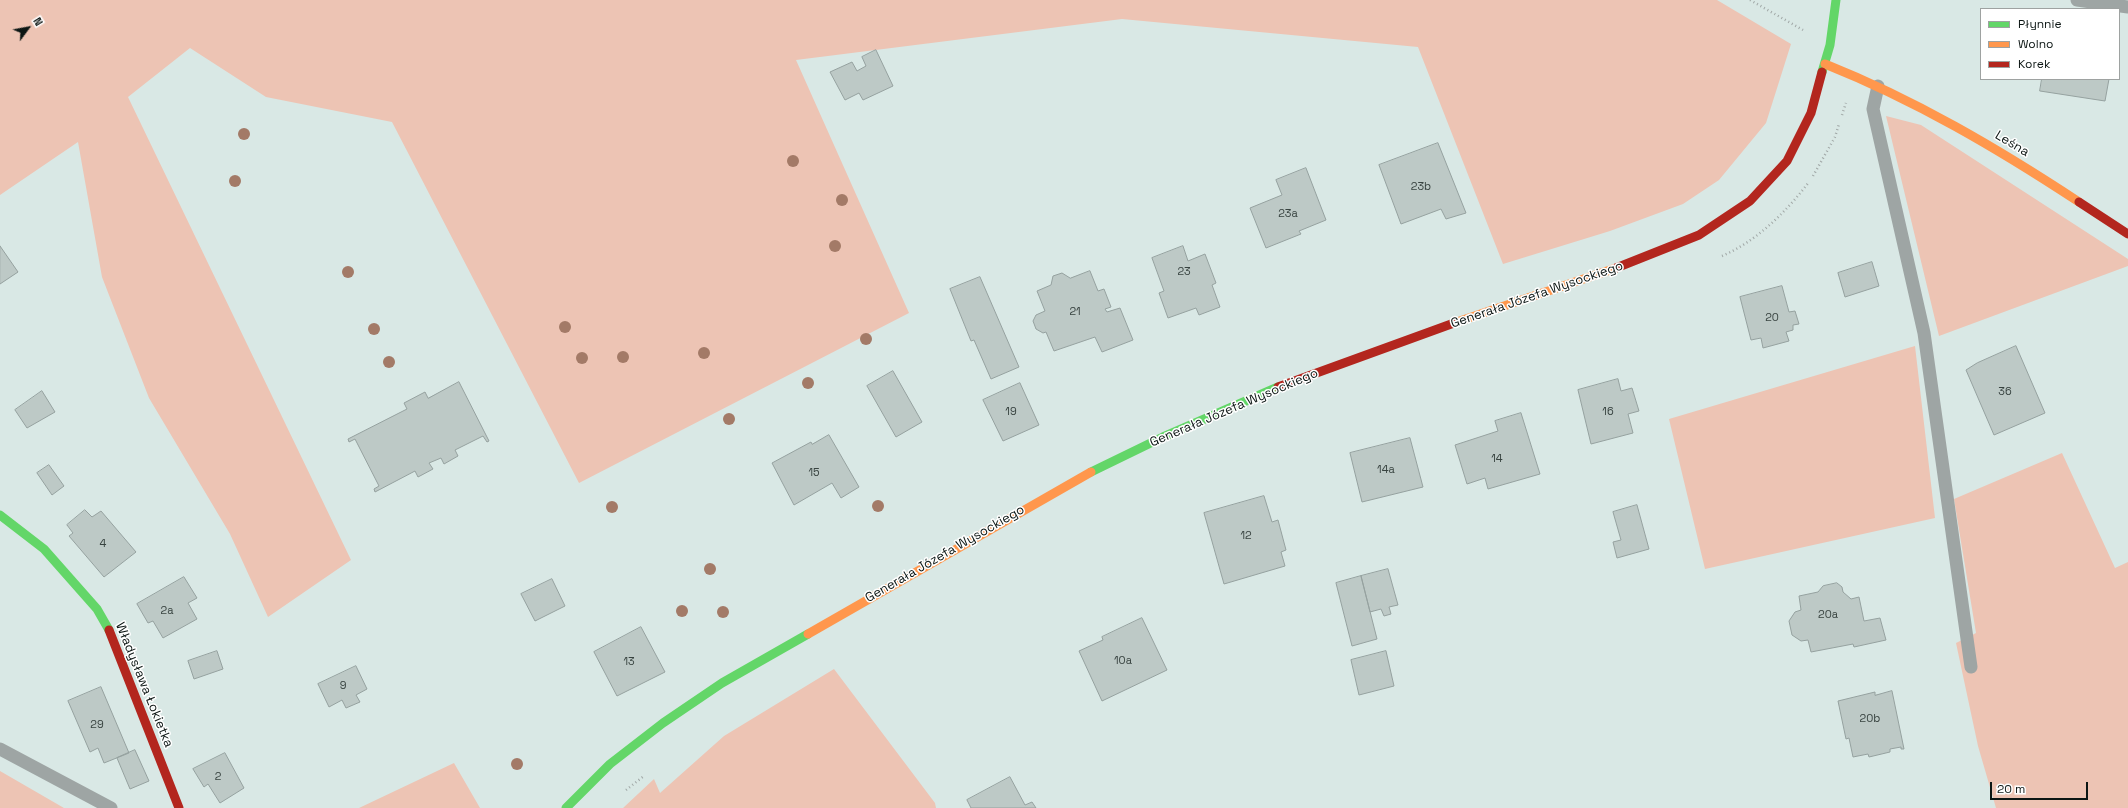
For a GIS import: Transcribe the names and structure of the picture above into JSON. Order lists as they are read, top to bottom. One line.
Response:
{"streets":{"street":["Leśna","Generała Józefa Wysockiego","Władysława Łokietka"]},"crossings":[["Leśna","Generała Józefa Wysockiego"]],"house_numbers":["23b","23a","23","21","20","36","19","16","14","14a","15","12","4","2a","20a","10a","13","9","20b","29","2"],"legend":["Płynnie","Wolno","Korek"],"scale_bar":"20 m","north":"top right"}
